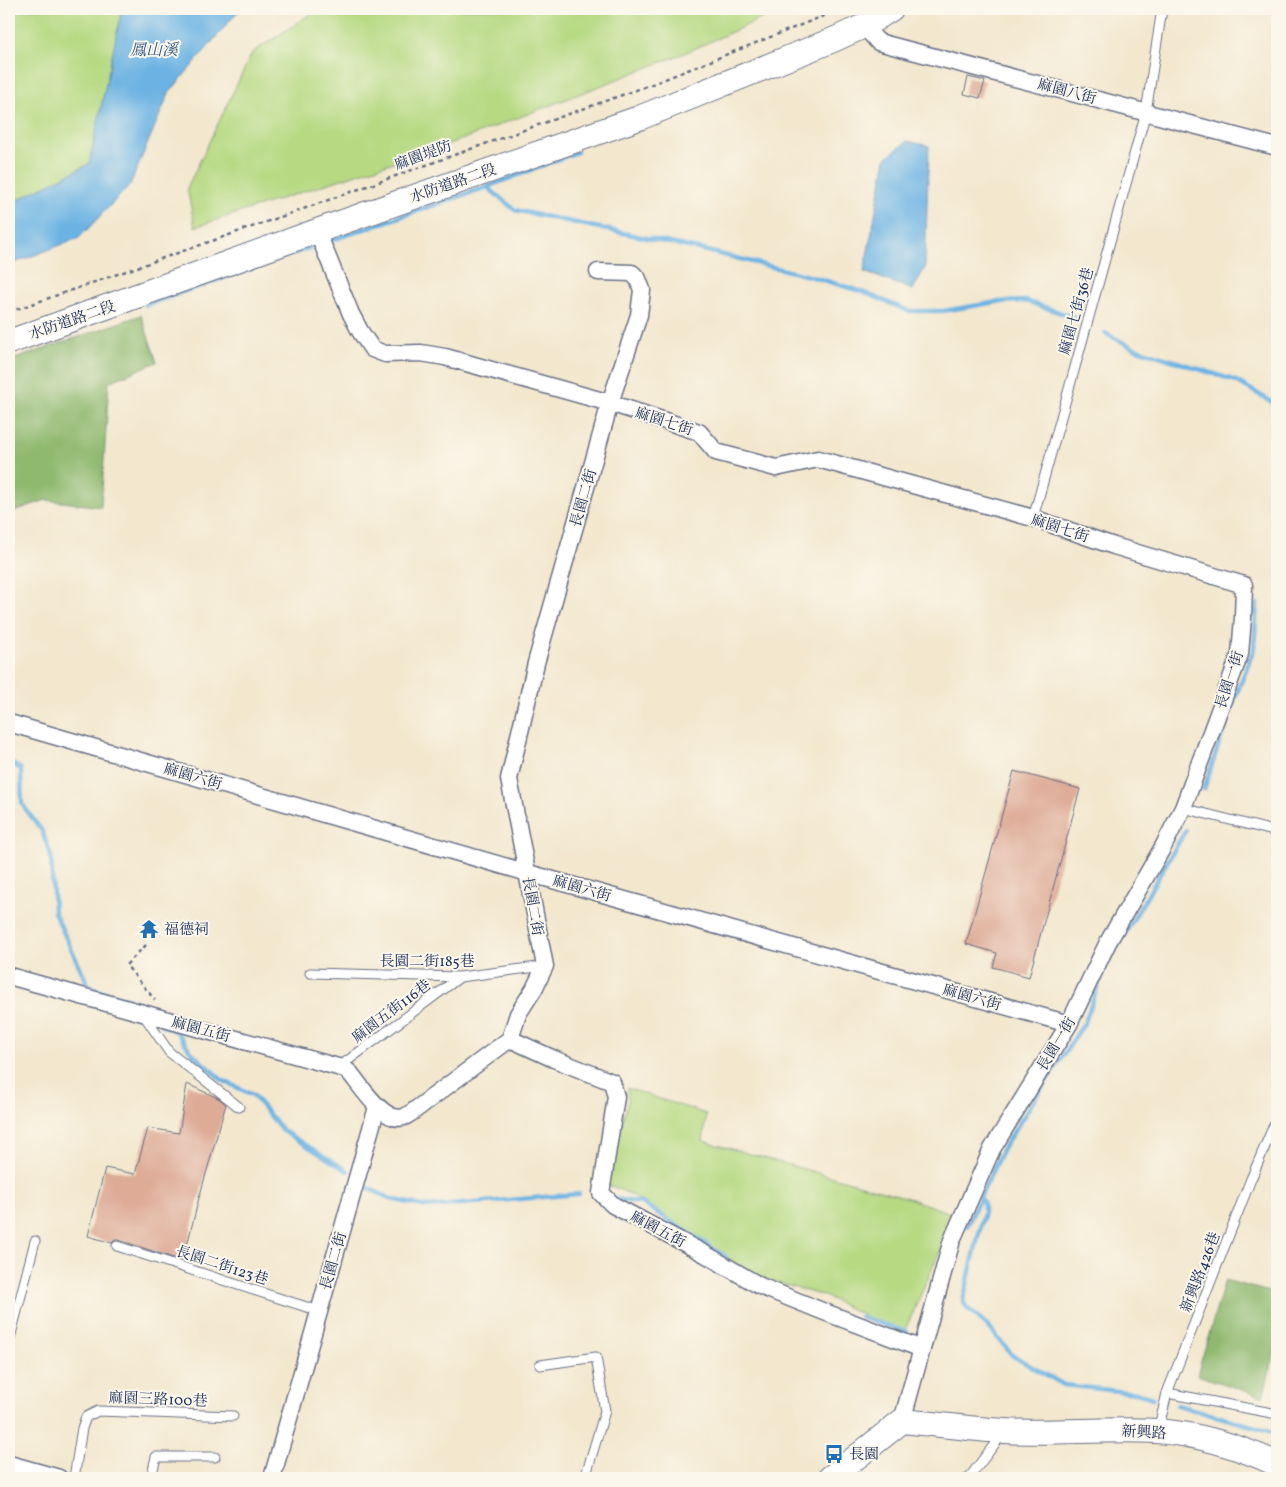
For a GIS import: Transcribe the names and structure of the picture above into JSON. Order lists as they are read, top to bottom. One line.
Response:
{"streets":{"street":["麻園八街","水防道路二段","麻園七街","長園二街","長園一街","麻園六街","麻園五街","新興路"],"lane":["麻園七街36巷","長園二街185巷","麻園五街116巷","長園二街123巷","新興路426巷","麻園三路100巷"],"path":["麻園堤防"]},"crossings":[["麻園八街","水防道路二段"],["麻園八街","麻園七街36巷"],["水防道路二段","麻園七街"],["麻園七街36巷","麻園七街"],["麻園七街","長園二街"],["麻園七街","長園一街"],["長園二街","麻園六街"],["長園二街","長園二街185巷"],["長園二街","麻園五街"],["長園二街","長園二街123巷"],["長園一街","麻園六街"],["長園一街","麻園五街"],["長園一街","新興路"],["長園二街185巷","麻園五街116巷"],["麻園五街116巷","麻園五街"],["新興路426巷","新興路"]],"water":["鳳山溪"],"places":{"temple":["福德祠"],"bus stop":["長園"]}}
